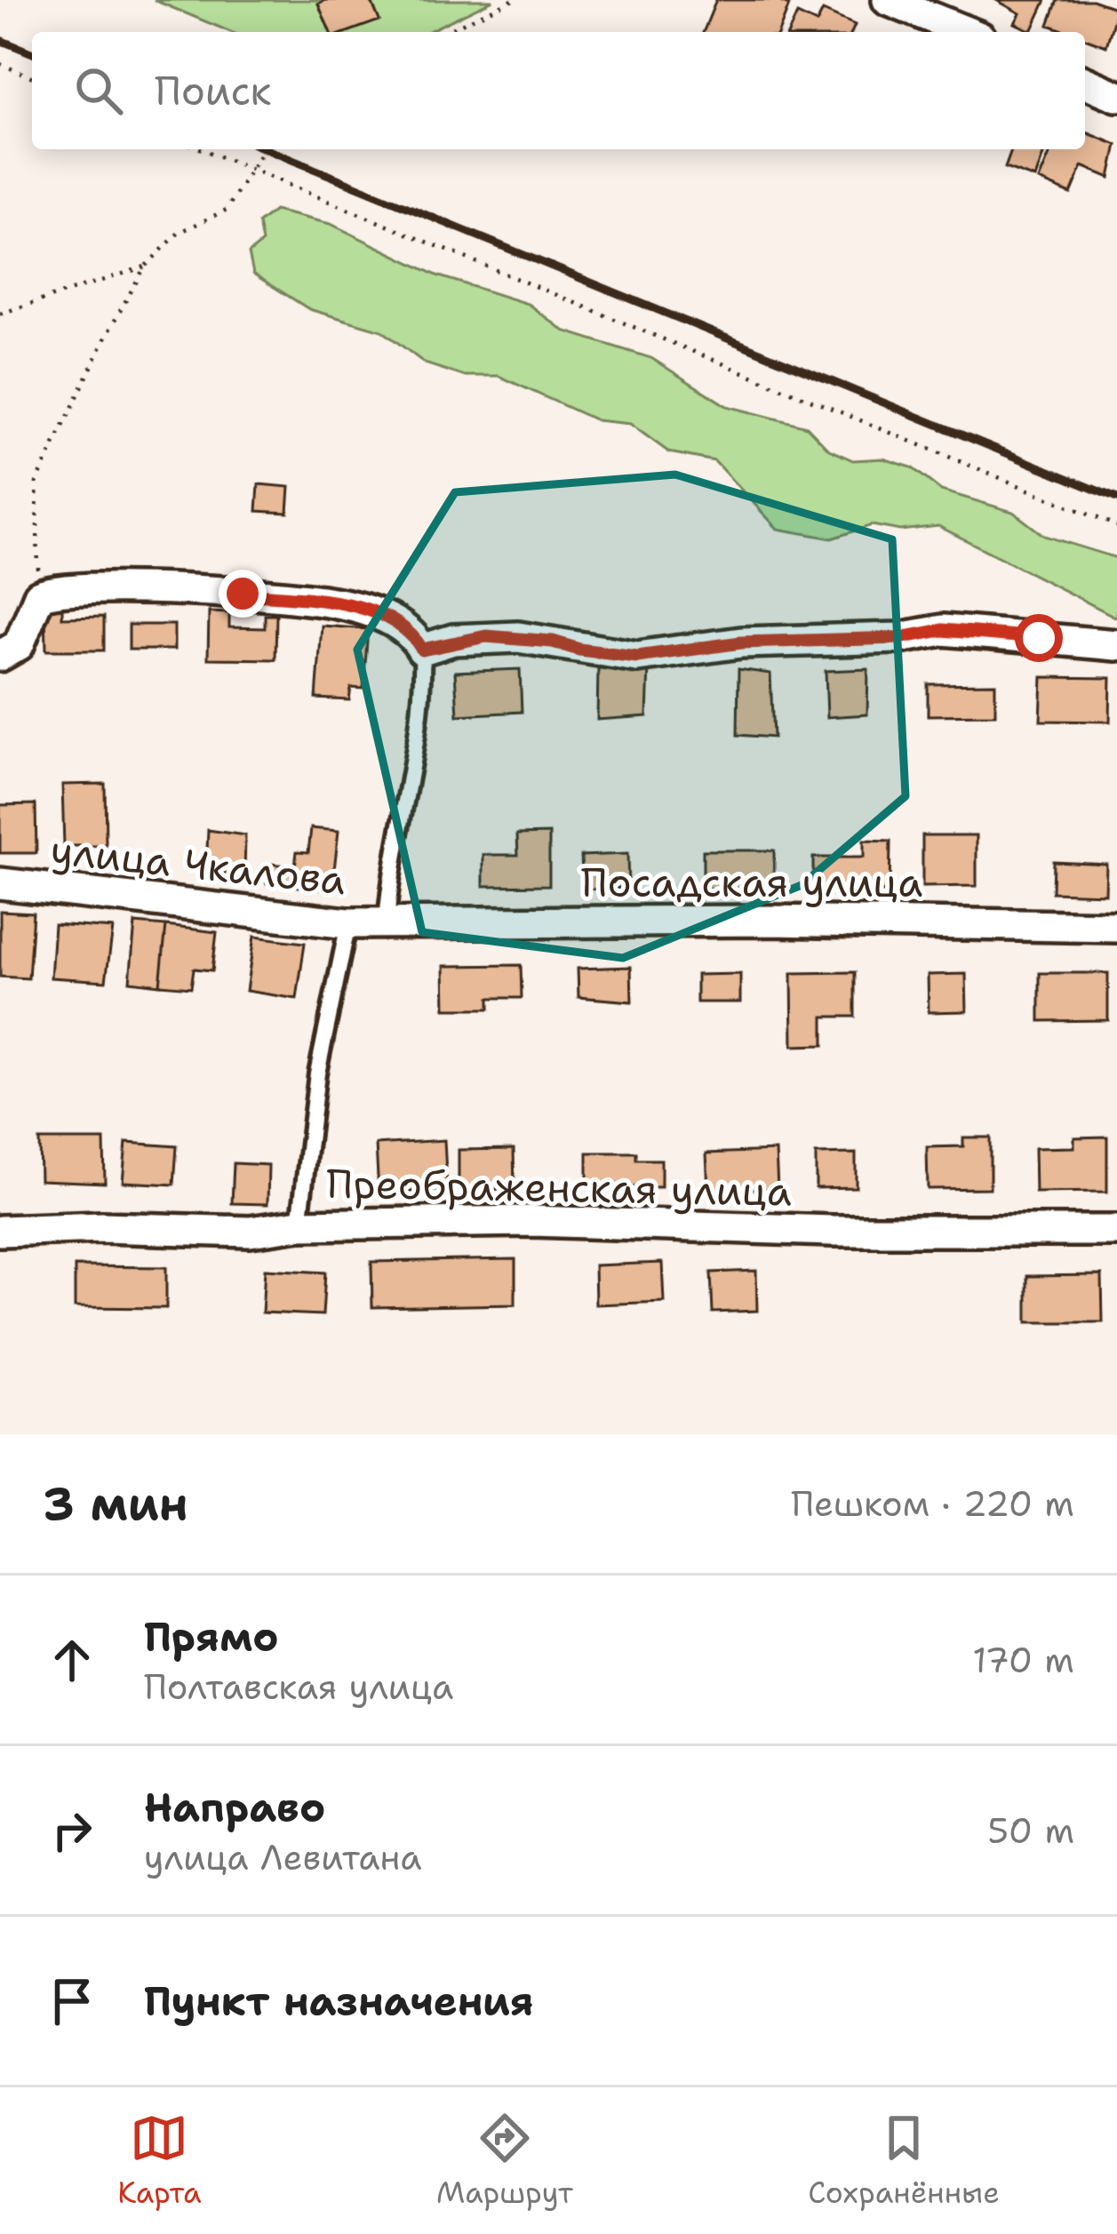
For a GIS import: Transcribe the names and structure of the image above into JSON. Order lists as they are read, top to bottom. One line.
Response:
{"streets":{"street":["улица Чкалова","Посадская улица","Преображенская улица"]},"crossings":[["улица Чкалова","Посадская улица"]],"page":{"search":"Поиск","heading":["3 мин","Пешком · 220 m"],"list":[["Прямо","Полтавская улица","170 m"],["Направо","улица Левитана","50 m"],"Пункт назначения"],"nav":["Карта","Маршрут","Сохранённые"]}}
